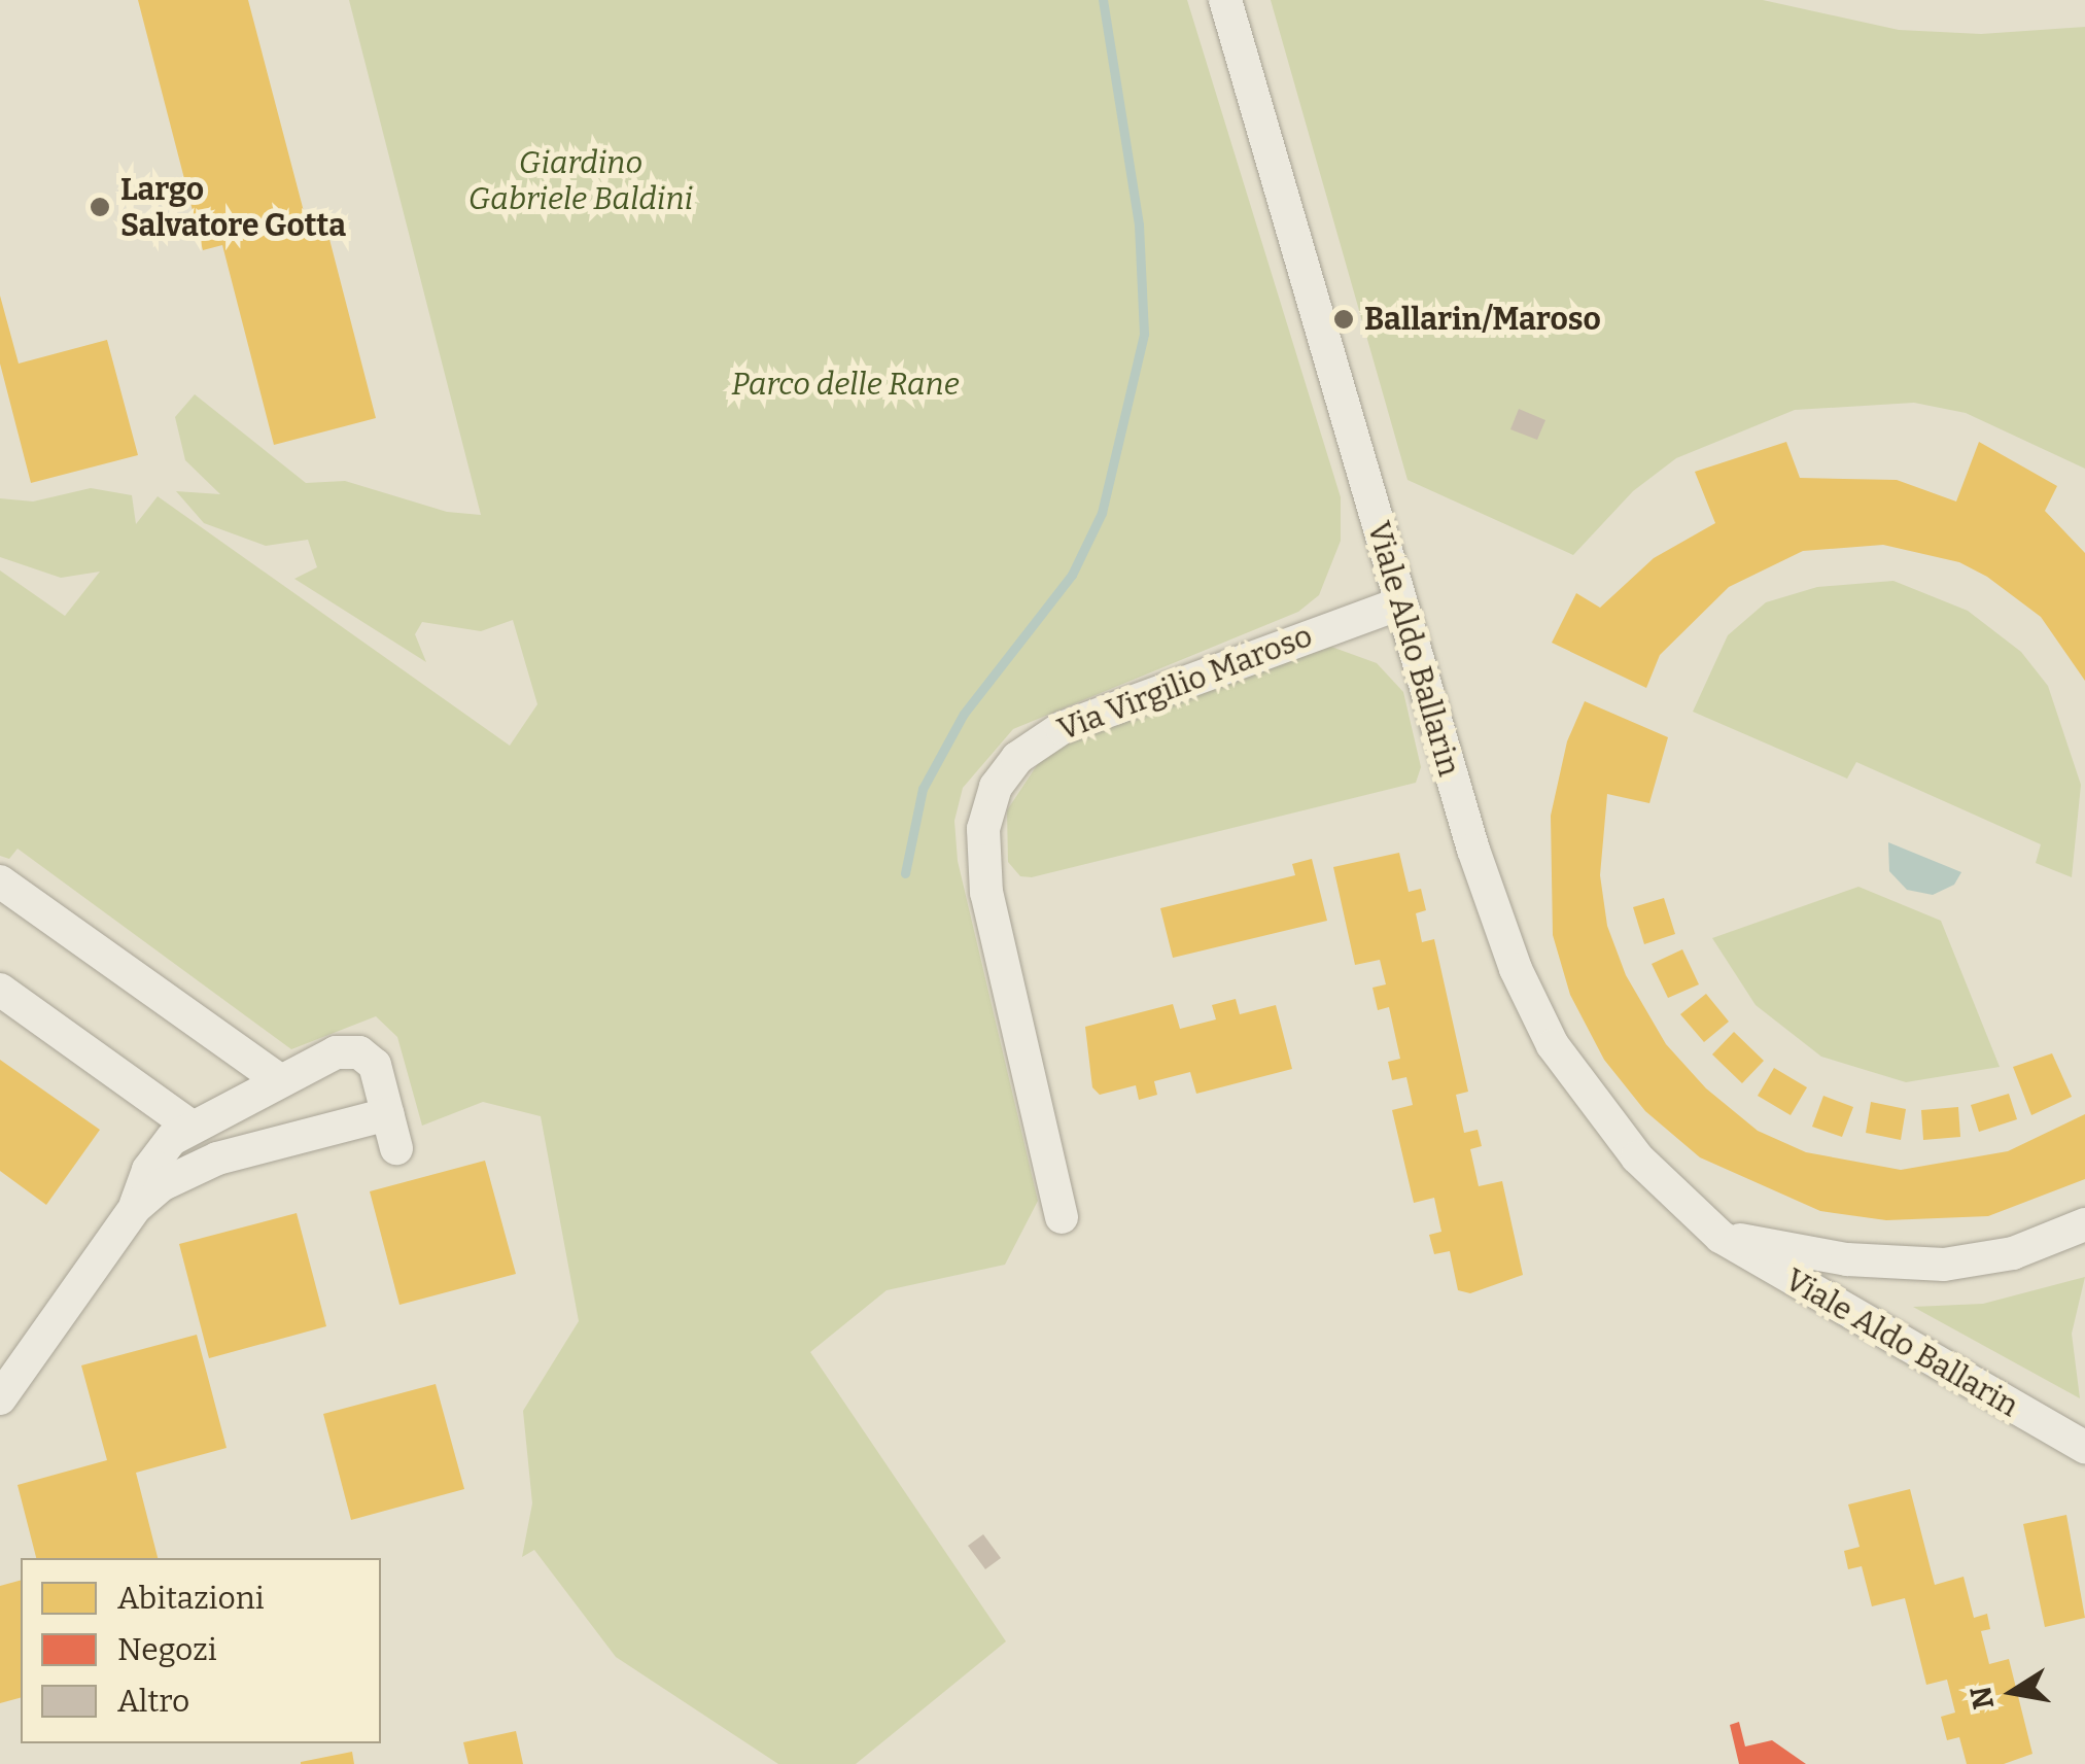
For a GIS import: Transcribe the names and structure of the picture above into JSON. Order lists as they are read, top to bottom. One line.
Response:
{"streets":{"street":["Viale Aldo Ballarin","Via Virgilio Maroso"]},"crossings":[["Viale Aldo Ballarin","Via Virgilio Maroso"]],"parks":["Giardino Gabriele Baldini","Parco delle Rane"],"places":["Largo Salvatore Gotta","Ballarin/Maroso"],"legend":["Abitazioni","Negozi","Altro"],"north":"left"}
